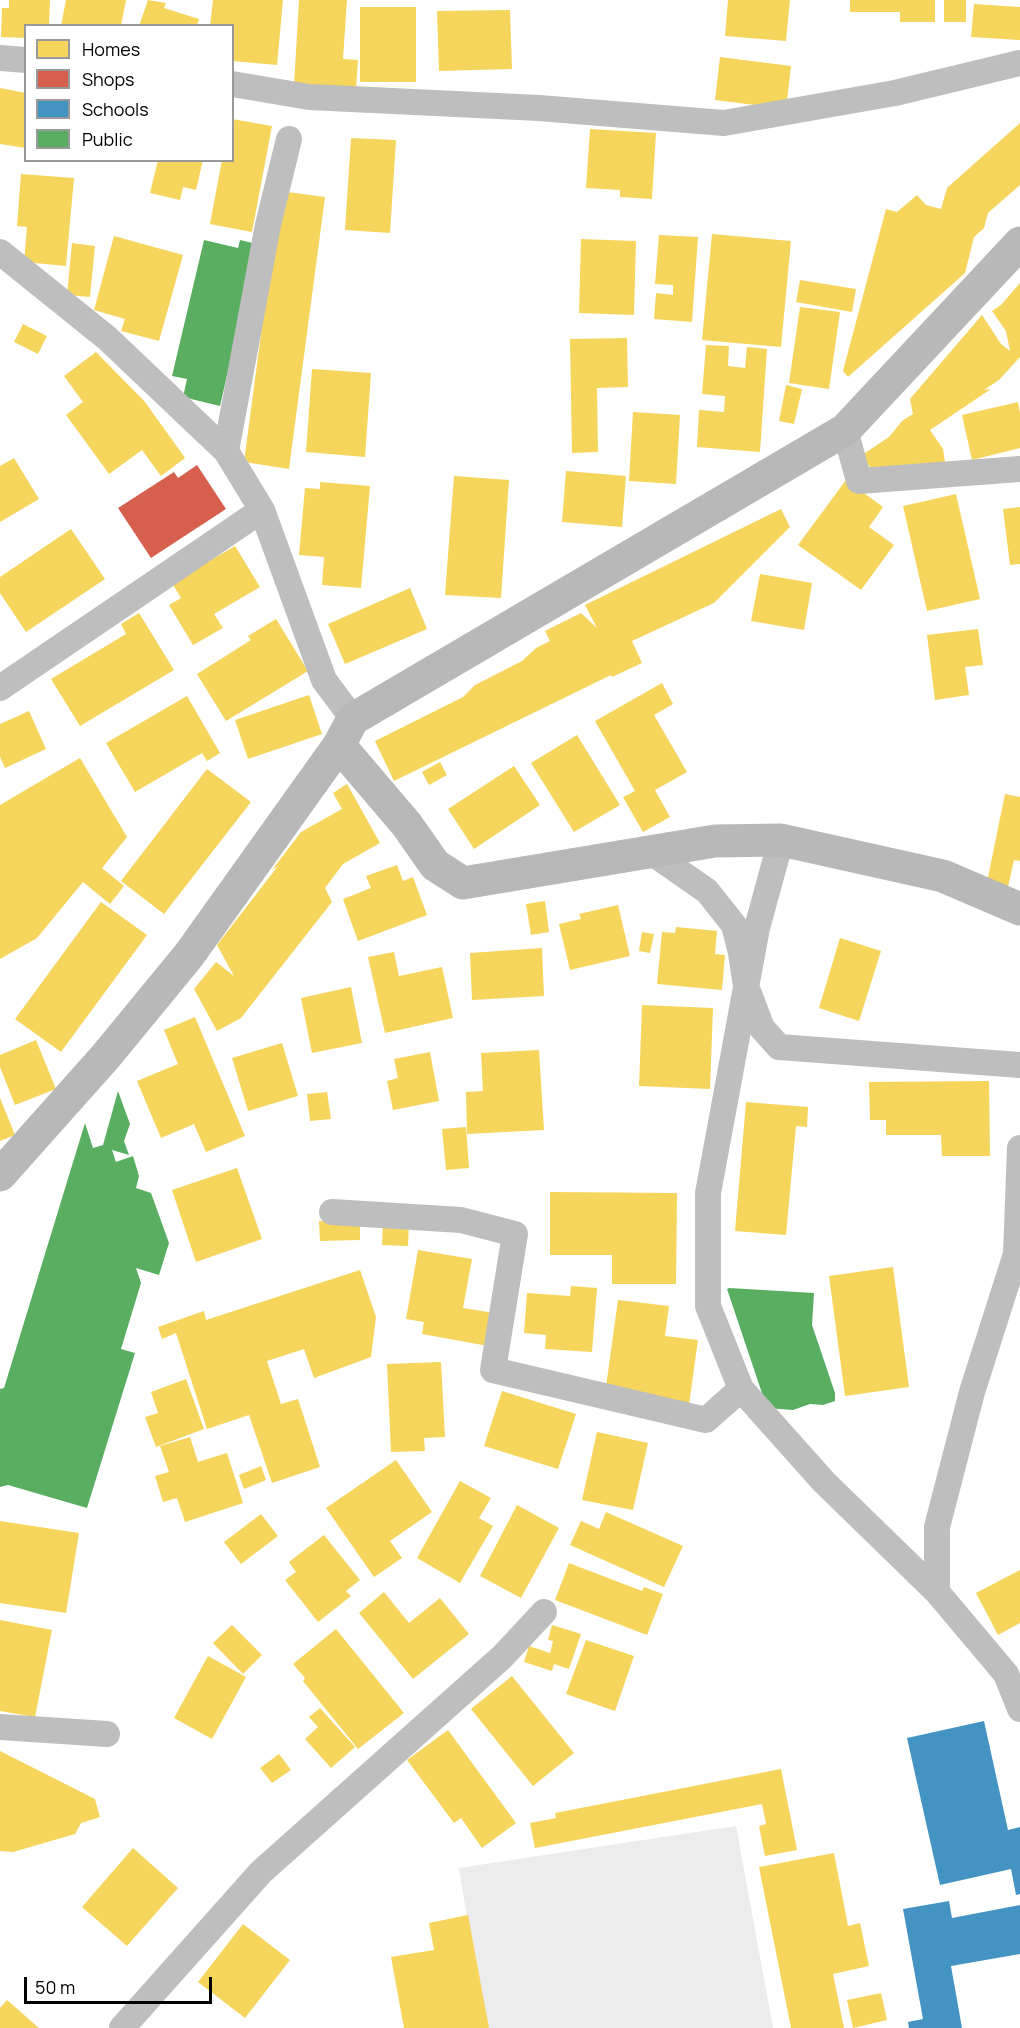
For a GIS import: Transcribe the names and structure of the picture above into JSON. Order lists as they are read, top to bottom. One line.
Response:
{"legend":["Homes","Shops","Schools","Public"],"scale_bar":"50 m"}
